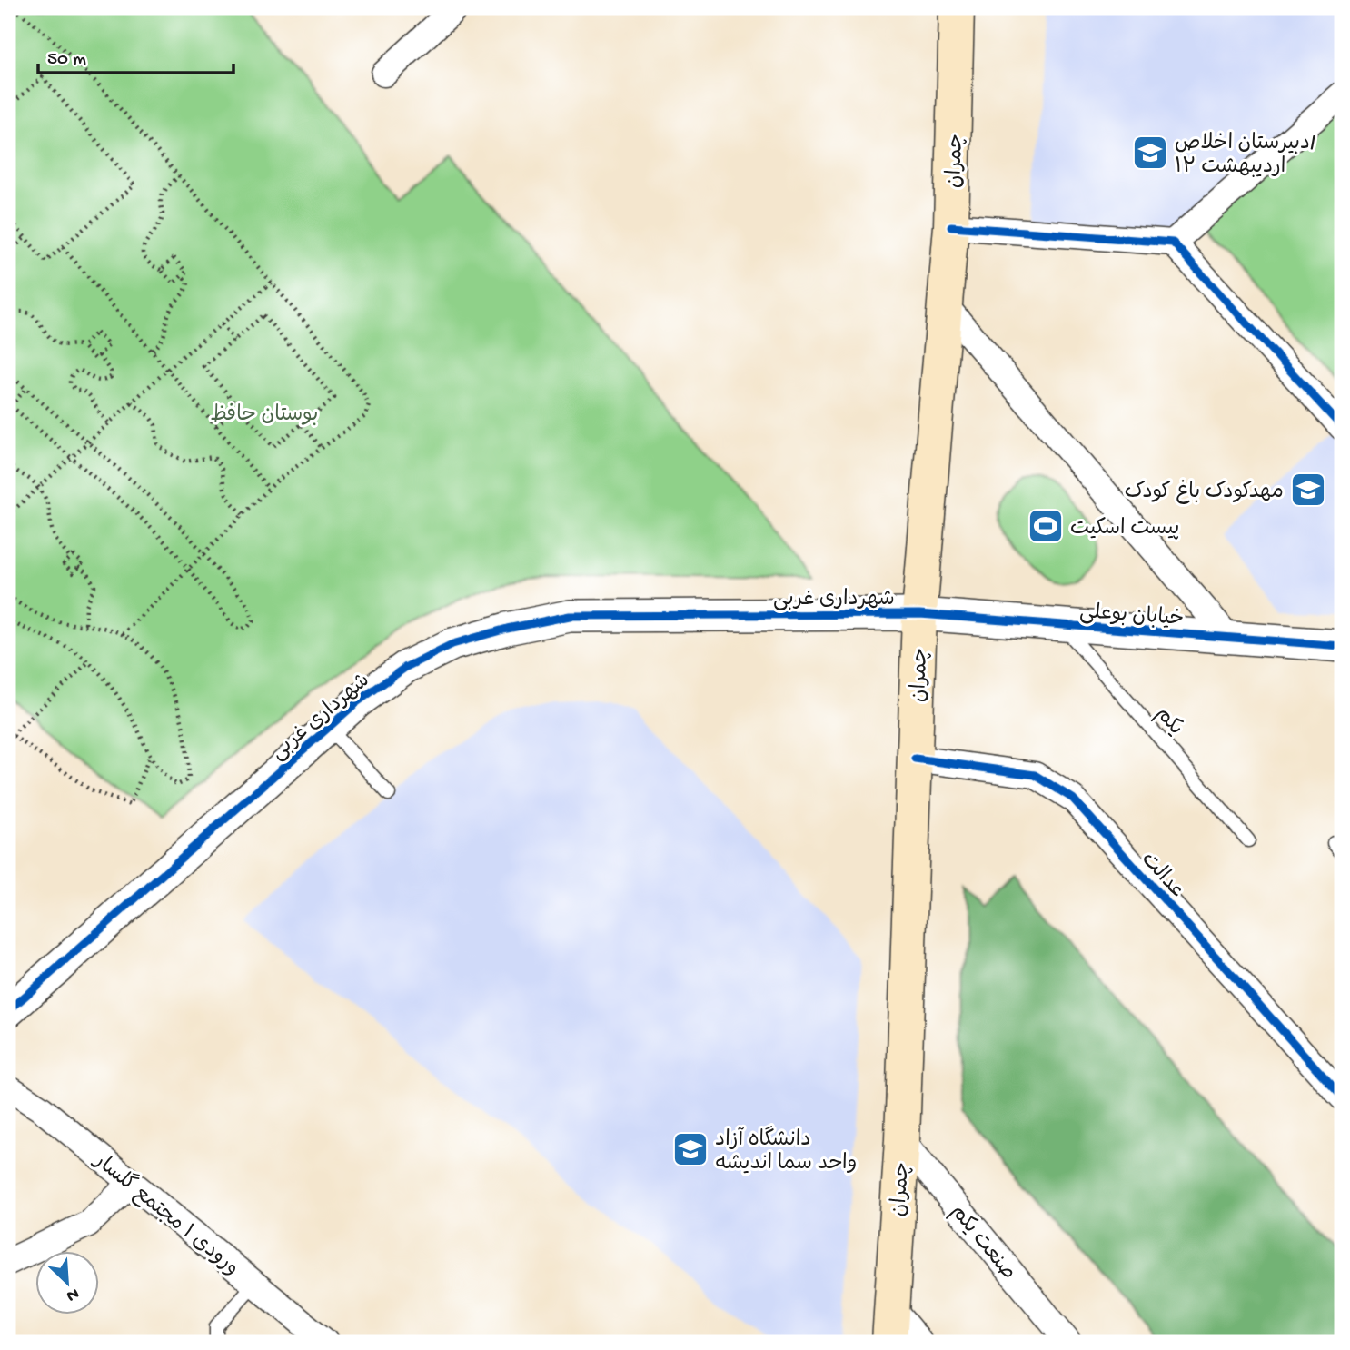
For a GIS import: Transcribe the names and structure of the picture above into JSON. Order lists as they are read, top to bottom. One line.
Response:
{"streets":{"main road":["چمران"],"street":["شهرداری غربی","خیابان بوعلی","عدالت","ورودی ۱ مجتمع گلسار","صنعت یکم"],"lane":["یکم"]},"crossings":[["چمران","شهرداری غربی"],["چمران","خیابان بوعلی"],["چمران","عدالت"],["چمران","صنعت یکم"],["شهرداری غربی","خیابان بوعلی"],["خیابان بوعلی","یکم"]],"parks":["بوستان حافظ"],"places":{"school or university":["دبیرستان اخلاص/ ۱۲ اردیبهشت","مهدکودک باغ کودک","دانشگاه آزاد واحد سما اندیشه"],"sports":["پیست اسکیت"]},"scale_bar":"50 m","north":"bottom right"}
